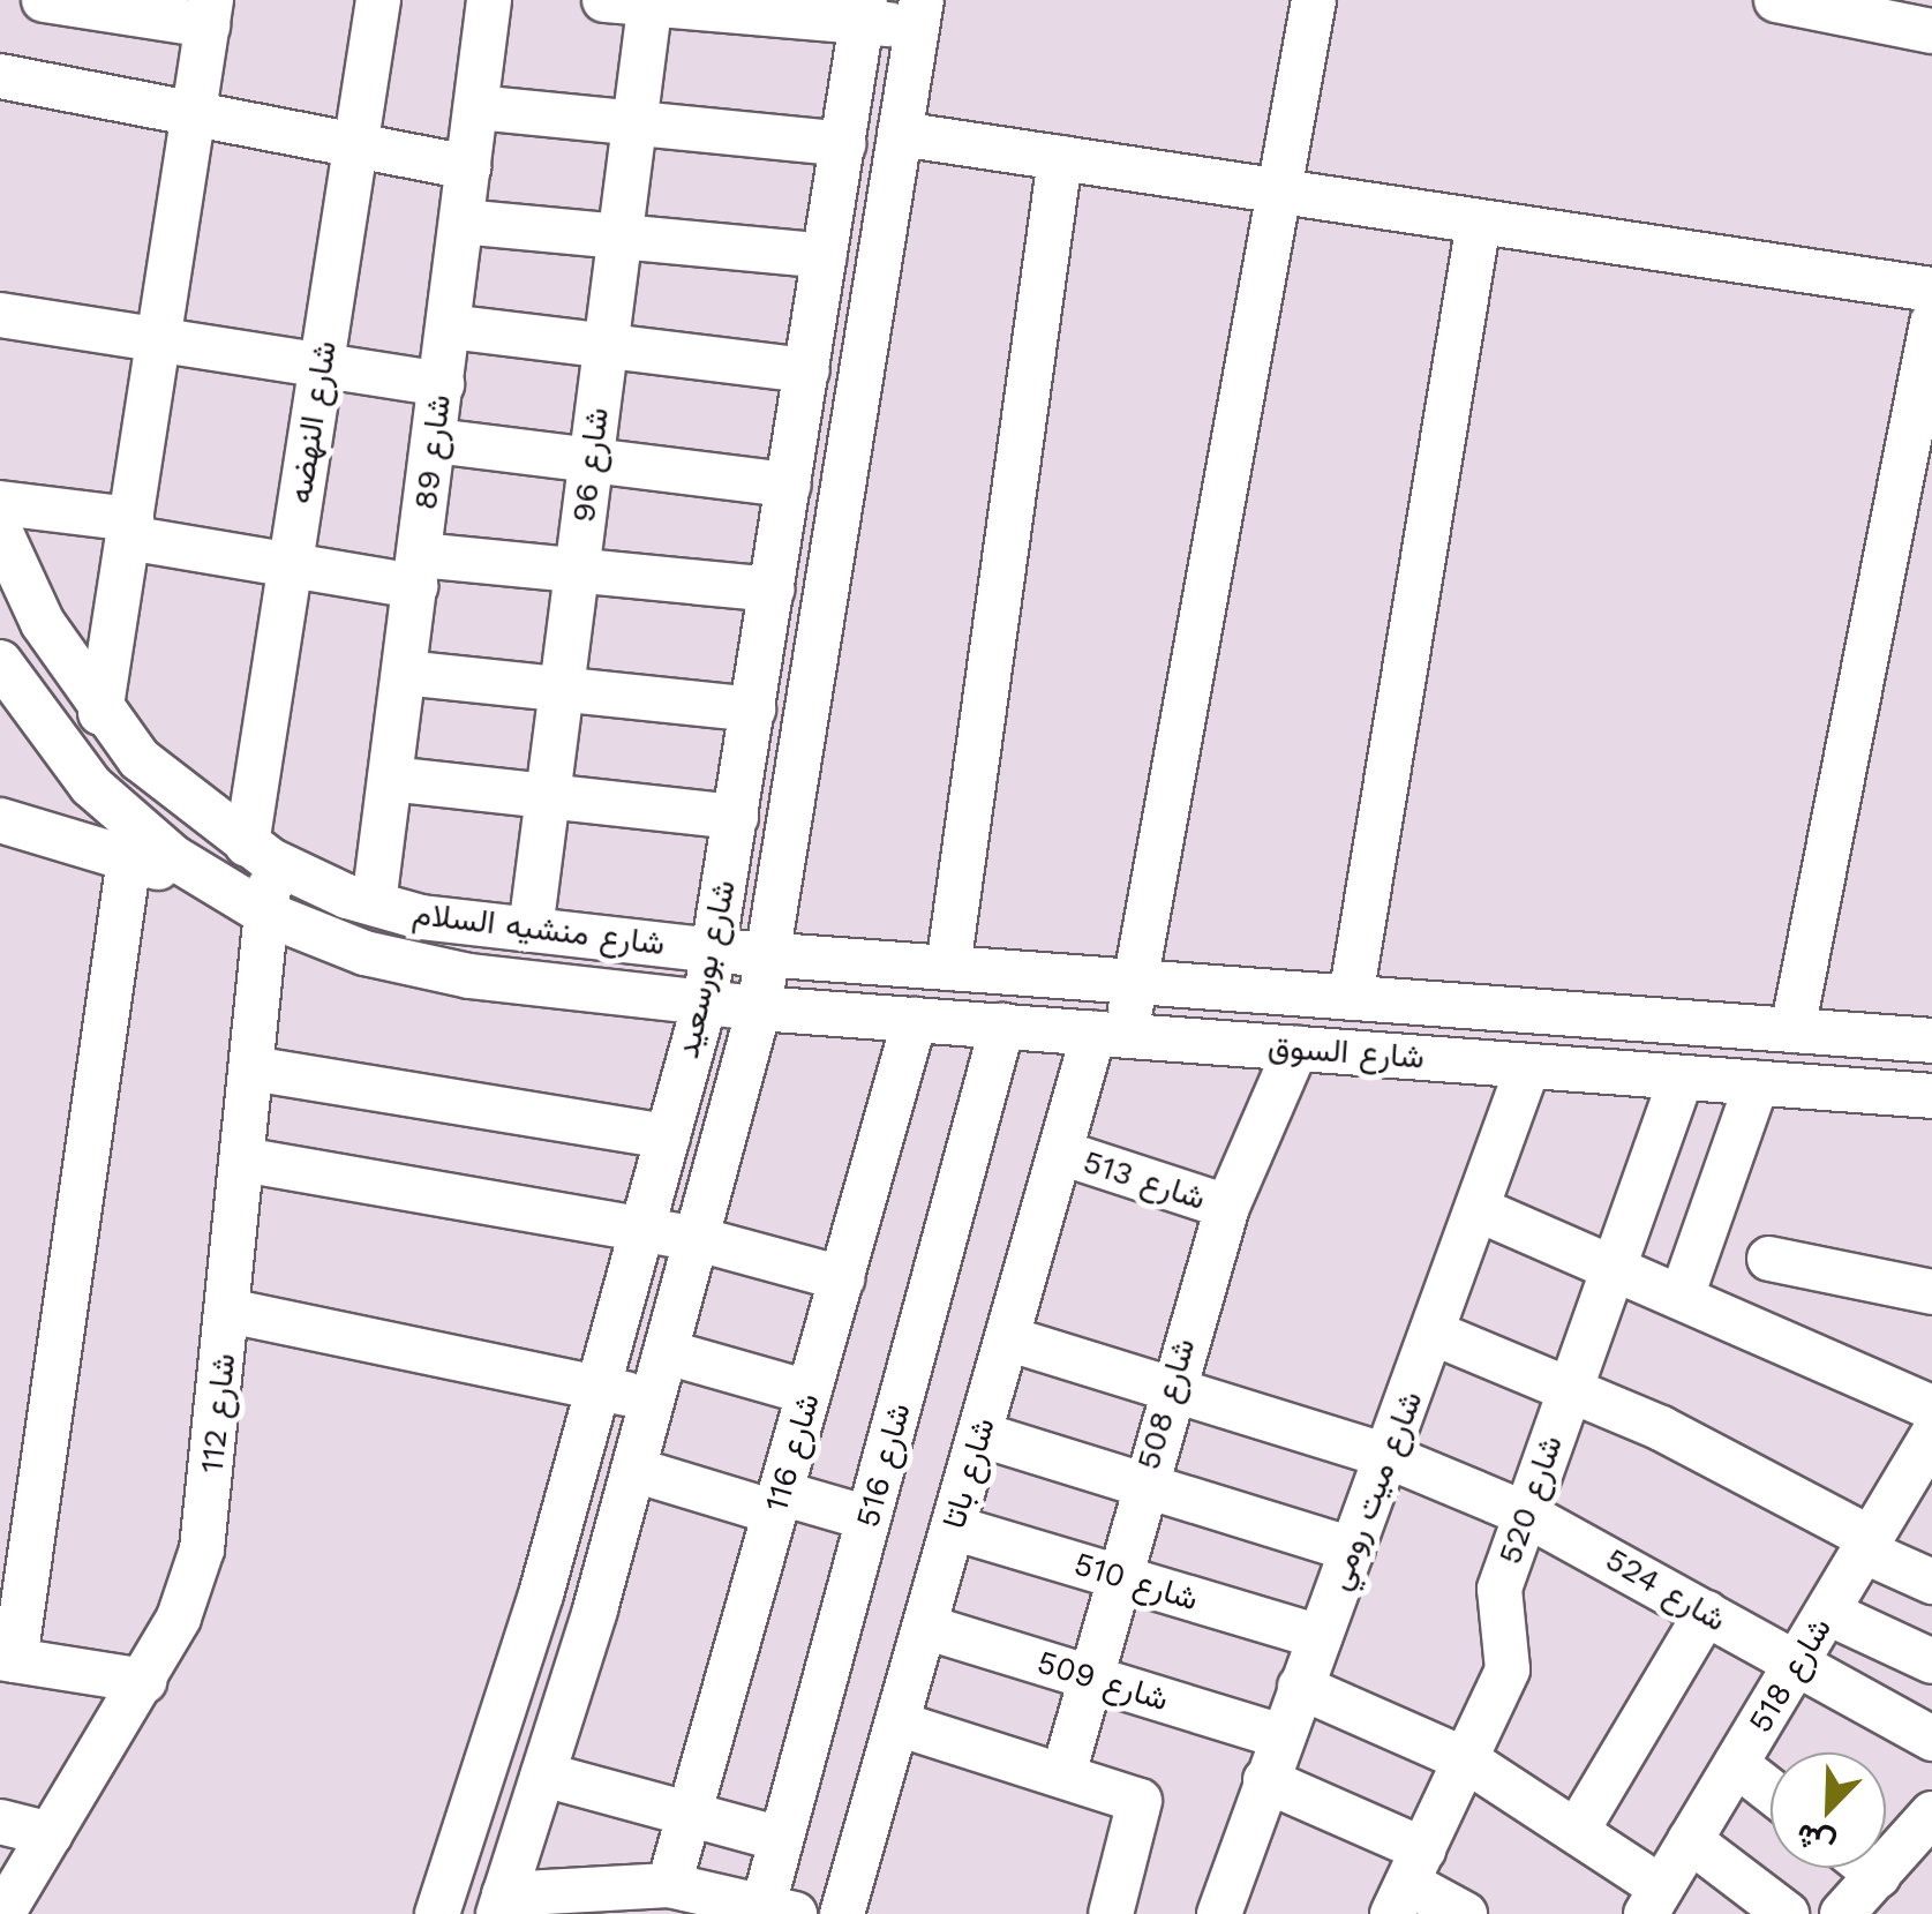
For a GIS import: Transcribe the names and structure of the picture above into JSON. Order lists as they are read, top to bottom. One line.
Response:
{"streets":{"street":["شارع النهضه","شارع 89","شارع 96","شارع منشيه السلام","شارع بورسعيد","شارع السوق","شارع 513","شارع 508","شارع 112","شارع 116","شارع 516","شارع باتا","شارع ميت رومي","شارع 520","شارع 510","شارع 524","شارع 518","شارع 509"]},"crossings":[["شارع النهضه","شارع منشيه السلام"],["شارع النهضه","شارع 112"],["شارع 89","شارع منشيه السلام"],["شارع 96","شارع منشيه السلام"],["شارع منشيه السلام","شارع بورسعيد"],["شارع منشيه السلام","شارع السوق"],["شارع منشيه السلام","شارع 112"],["شارع بورسعيد","شارع السوق"],["شارع السوق","شارع 508"],["شارع السوق","شارع 116"],["شارع السوق","شارع 516"],["شارع السوق","شارع باتا"],["شارع السوق","شارع ميت رومي"],["شارع السوق","شارع 520"],["شارع 513","شارع 508"],["شارع 513","شارع باتا"],["شارع 508","شارع 510"],["شارع 508","شارع 524"],["شارع 508","شارع 509"],["شارع باتا","شارع 510"],["شارع باتا","شارع 524"],["شارع باتا","شارع 509"],["شارع ميت رومي","شارع 510"],["شارع ميت رومي","شارع 524"],["شارع ميت رومي","شارع 509"],["شارع 520","شارع 524"],["شارع 524","شارع 518"]],"north":"bottom left"}
